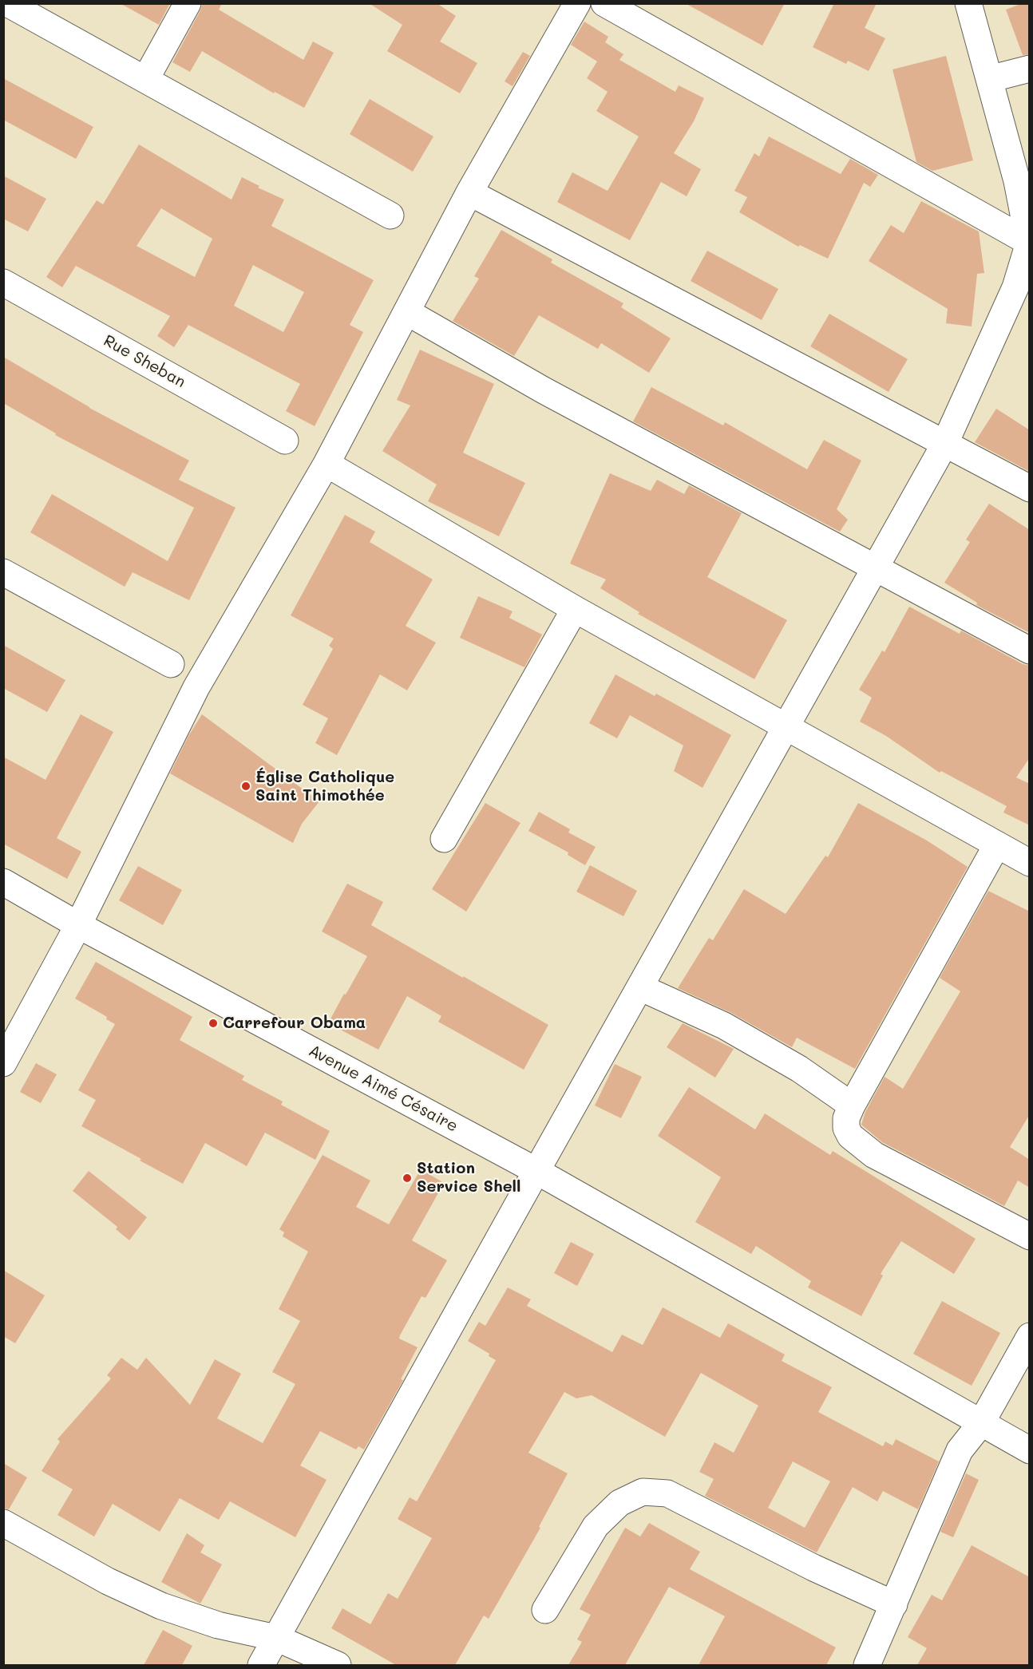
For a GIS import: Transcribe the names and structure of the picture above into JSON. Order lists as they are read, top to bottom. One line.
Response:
{"streets":{"street":["Rue Sheban","Avenue Aimé Césaire"]},"places":["Église Catholique Saint Thimothée","Carrefour Obama","Station Service Shell"]}
